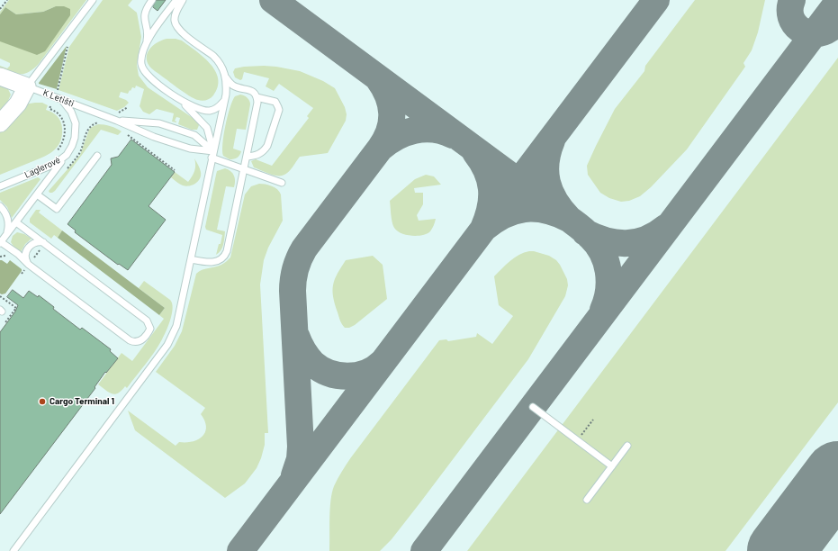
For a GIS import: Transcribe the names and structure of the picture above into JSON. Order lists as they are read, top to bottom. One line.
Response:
{"streets":{"main road":["K Letišti"],"lane":["Laglerové"]},"crossings":[["K Letišti","Laglerové"]],"places":["Cargo Terminal 1"]}
